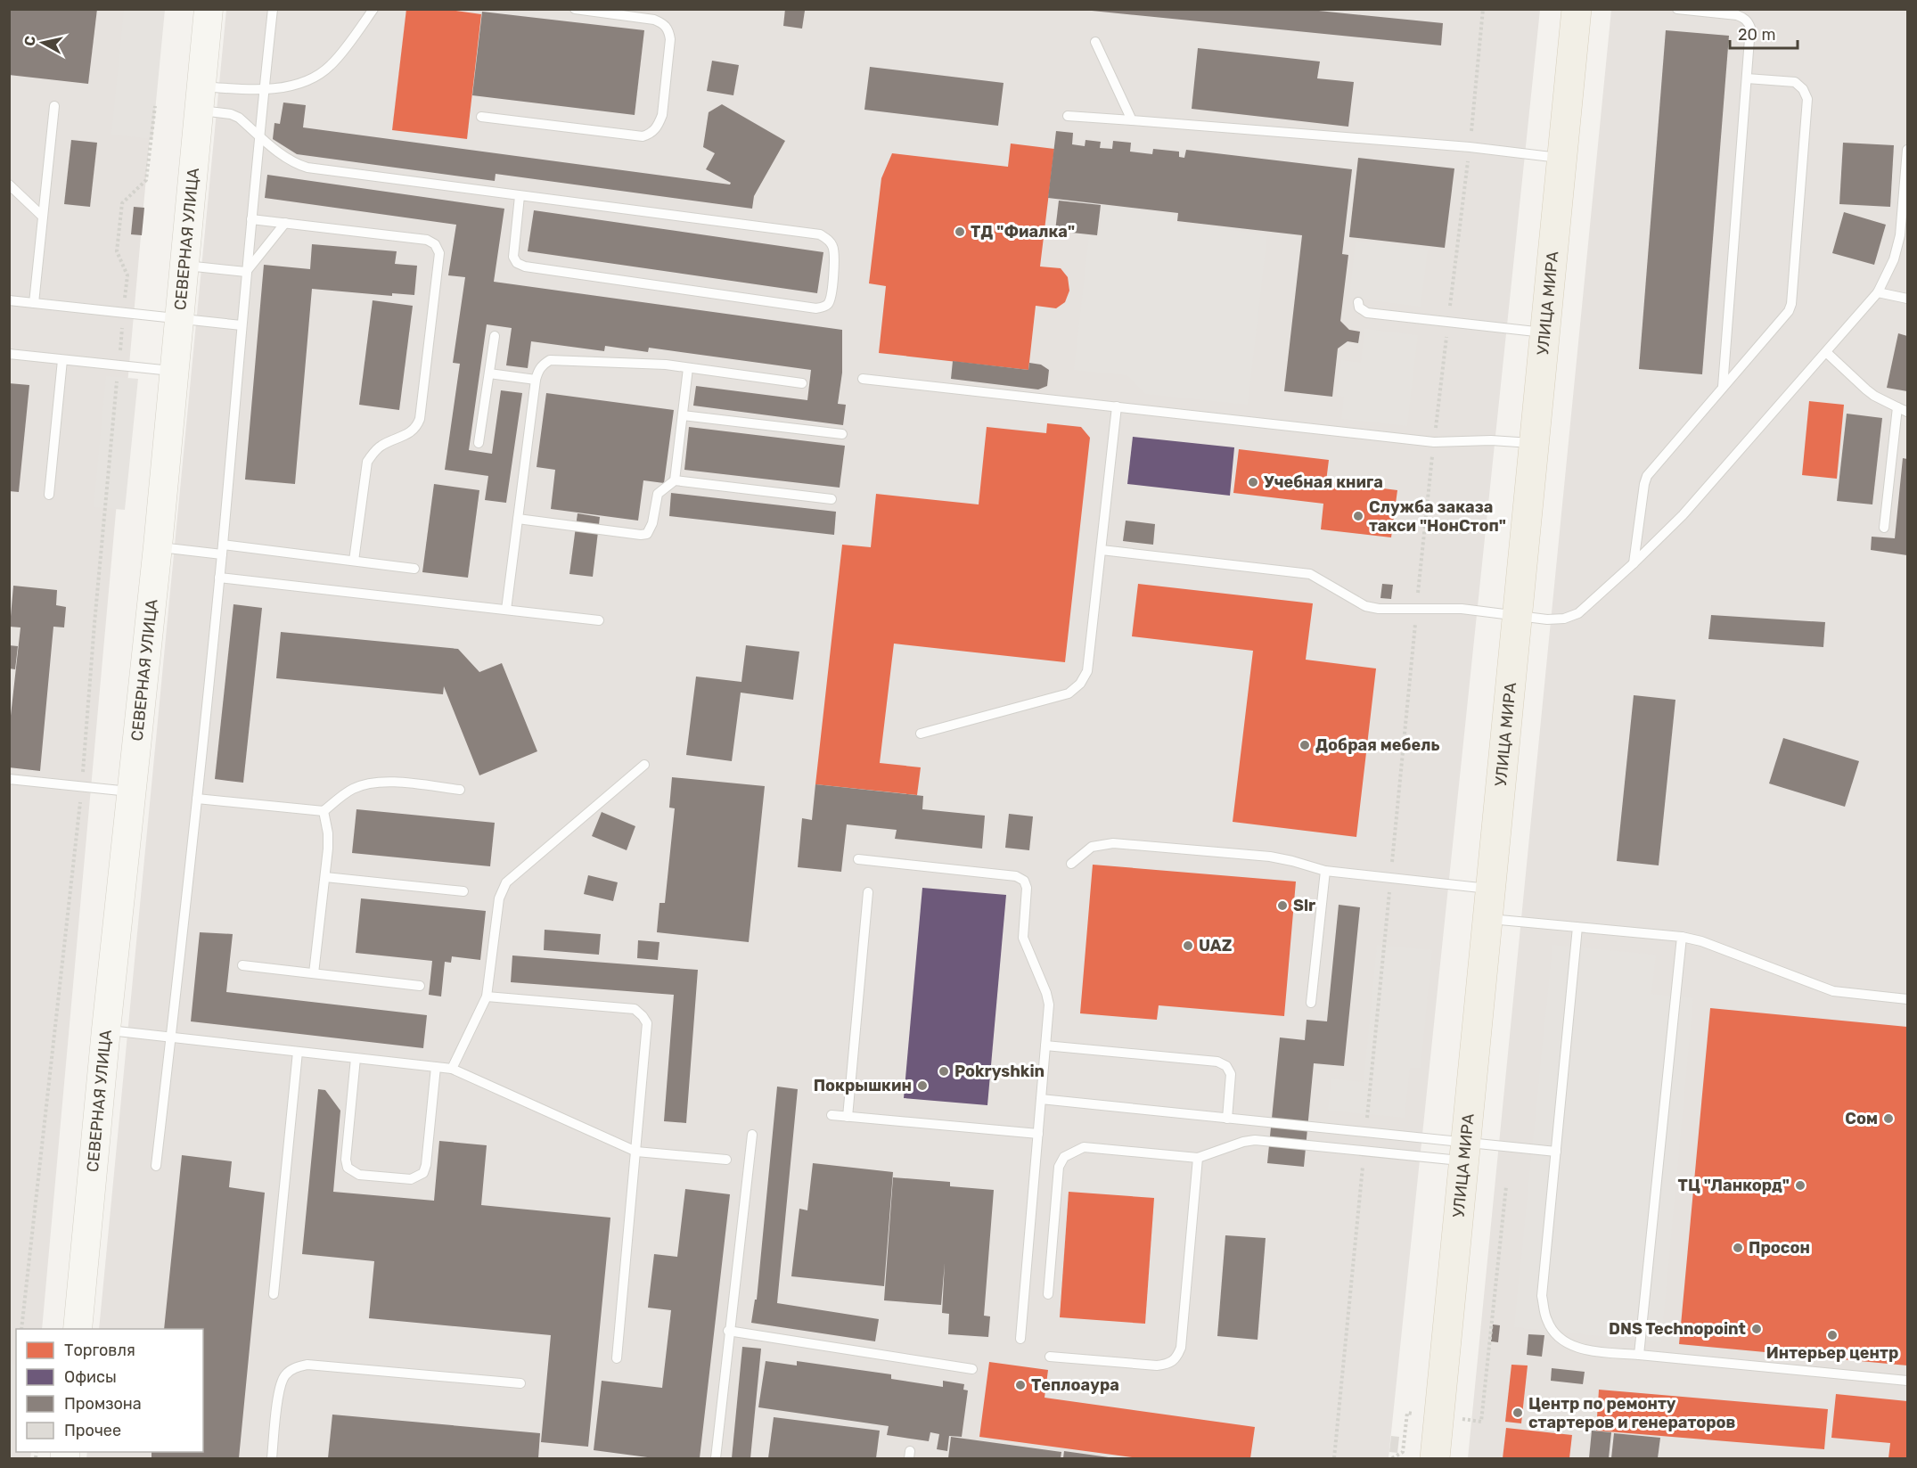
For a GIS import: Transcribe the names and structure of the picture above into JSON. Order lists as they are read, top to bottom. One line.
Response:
{"streets":{"main road":["СЕВЕРНАЯ УЛИЦА","УЛИЦА МИРА"]},"places":["ТД \"Фиалка\"","Учебная книга","Служба заказа такси \"НонСтоп\"","Добрая мебель","Slr","UAZ","Pokryshkin","Покрышкин","Сом","ТЦ \"Ланкорд\"","Просон","DNS Technopoint","Интерьер центр","Теплоаура","Центр по ремонту стартеров и генераторов"],"legend":["Торговля","Офисы","Промзона","Прочее"],"scale_bar":"20 m","north":"left"}
